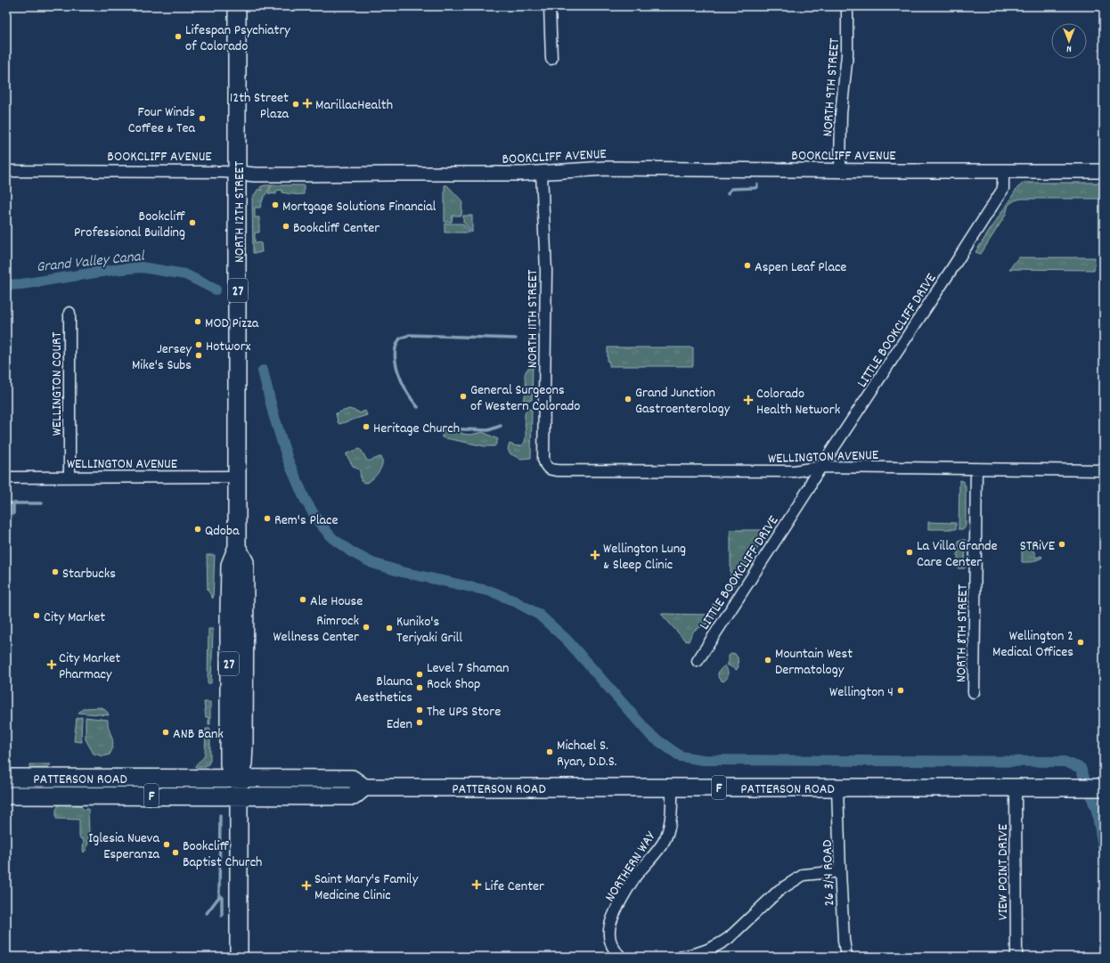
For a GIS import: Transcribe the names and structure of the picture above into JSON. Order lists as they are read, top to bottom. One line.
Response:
{"streets":{"main road":["NORTH 12TH STREET","27","PATTERSON ROAD","F"],"street":["NORTH 9TH STREET","BOOKCLIFF AVENUE","NORTH 11TH STREET","LITTLE BOOKCLIFF DRIVE","WELLINGTON COURT","WELLINGTON AVENUE","NORTH 8TH STREET","NORTHERN WAY","VIEW POINT DRIVE","26 3/4 ROAD"]},"crossings":[["NORTH 9TH STREET","BOOKCLIFF AVENUE"],["BOOKCLIFF AVENUE","NORTH 12TH STREET"],["BOOKCLIFF AVENUE","NORTH 11TH STREET"],["BOOKCLIFF AVENUE","LITTLE BOOKCLIFF DRIVE"],["NORTH 12TH STREET","WELLINGTON AVENUE"],["NORTH 12TH STREET","PATTERSON ROAD"],["NORTH 11TH STREET","WELLINGTON AVENUE"],["LITTLE BOOKCLIFF DRIVE","WELLINGTON AVENUE"],["WELLINGTON COURT","WELLINGTON AVENUE"],["WELLINGTON AVENUE","NORTH 8TH STREET"],["PATTERSON ROAD","NORTHERN WAY"],["PATTERSON ROAD","VIEW POINT DRIVE"],["PATTERSON ROAD","26 3/4 ROAD"]],"water":["Grand Valley Canal"],"places":{"other":["Lifespan Psychiatry of Colorado","12th Street Plaza","Four Winds Coffee & Tea","Mortgage Solutions Financial","Bookcliff Professional Building","Bookcliff Center","Aspen Leaf Place","MOD Pizza","Hotworx","Jersey Mike's Subs","General Surgeons of Western Colorado","Grand Junction Gastroenterology","Heritage Church","Rem's Place","Qdoba","STRiVE","La Villa Grande Care Center","Starbucks","Ale House","City Market","Rimrock Wellness Center","Kuniko's Teriyaki Grill","Wellington 2 Medical Offices","Mountain West Dermatology","Level 7 Shaman Rock Shop","Blauna Aesthetics","Wellington 4","The UPS Store","Eden","ANB Bank","Michael S. Ryan, D.D.S.","Iglesia Nueva Esperanza","Bookcliff Baptist Church"],"health":["MarillacHealth","Colorado Health Network","Wellington Lung & Sleep Clinic","City Market Pharmacy","Life Center","Saint Mary's Family Medicine Clinic"]},"north":"bottom"}
